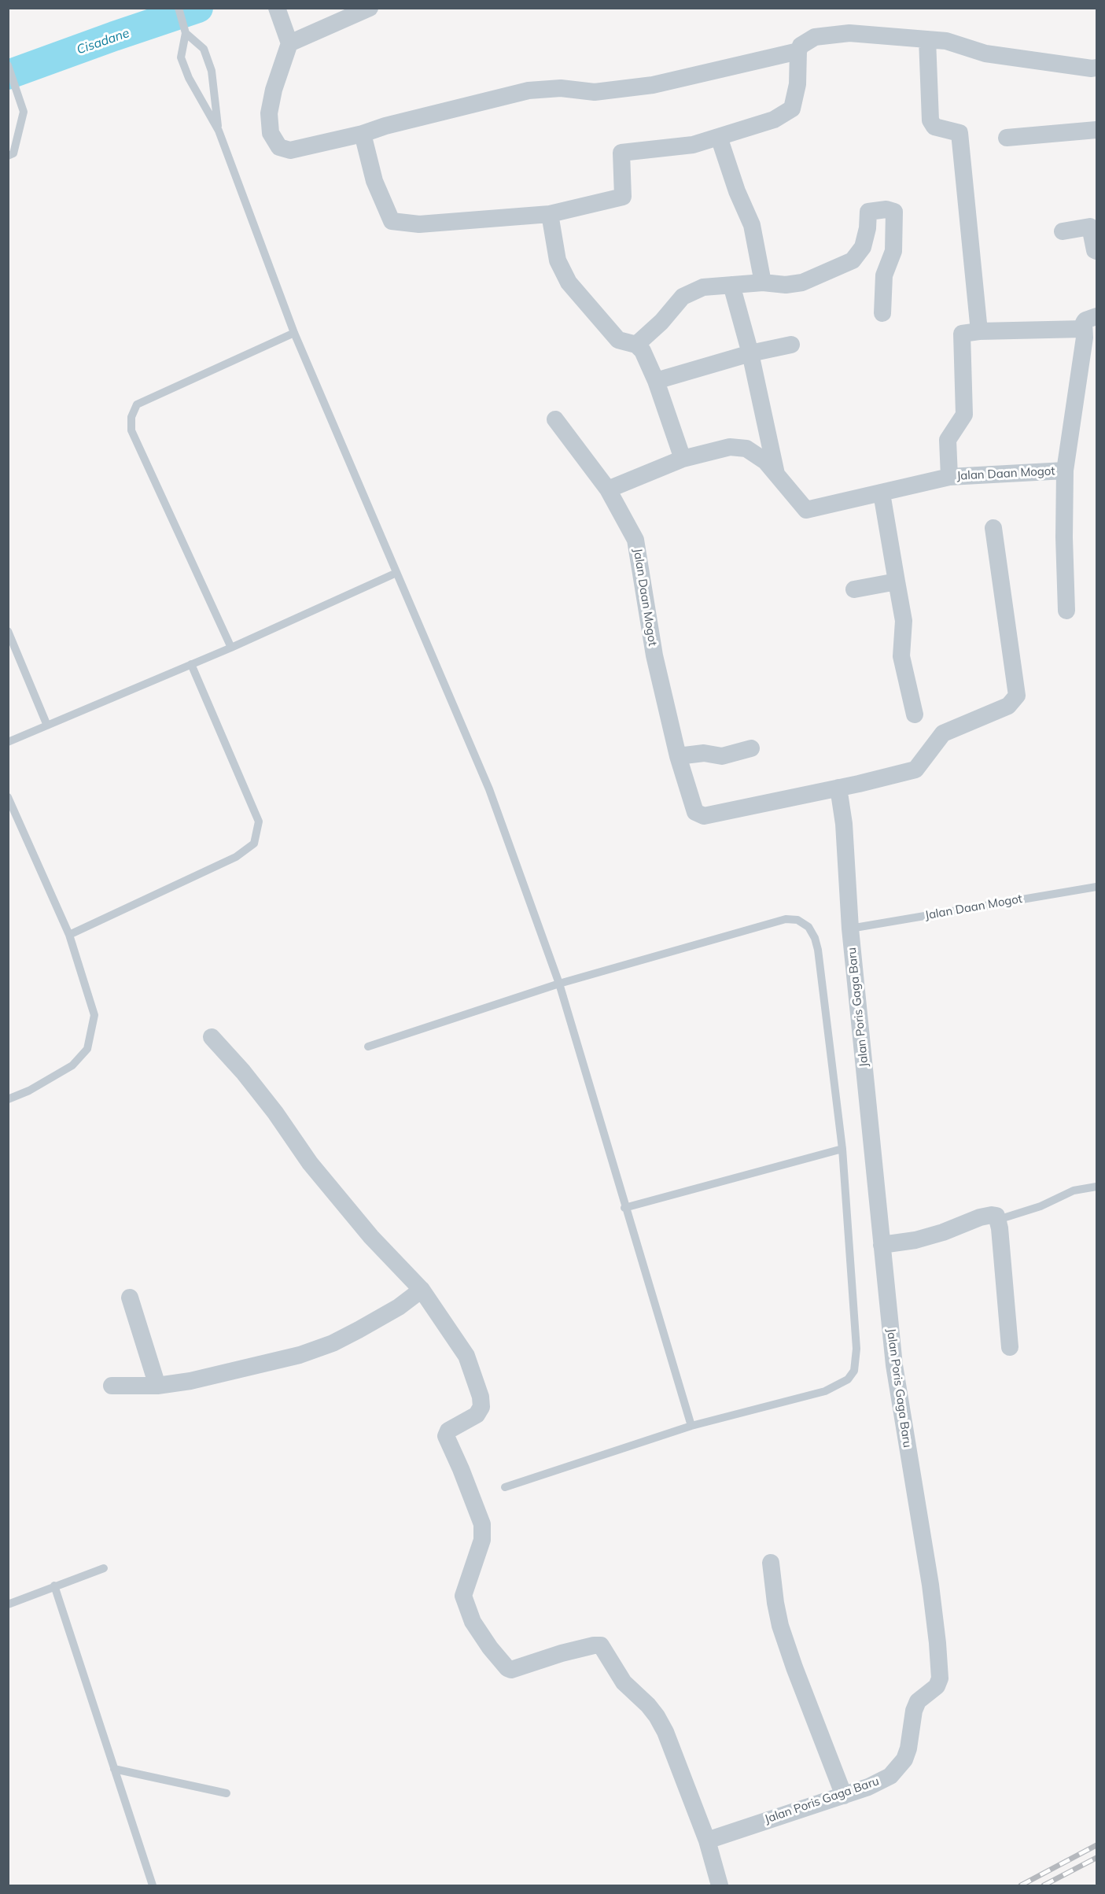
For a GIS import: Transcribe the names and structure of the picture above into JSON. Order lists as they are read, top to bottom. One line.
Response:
{"streets":{"street":["Jalan Daan Mogot","Jalan Poris Gaga Baru"]},"crossings":[["Jalan Daan Mogot","Jalan Poris Gaga Baru"]],"water":["Cisadane"]}
